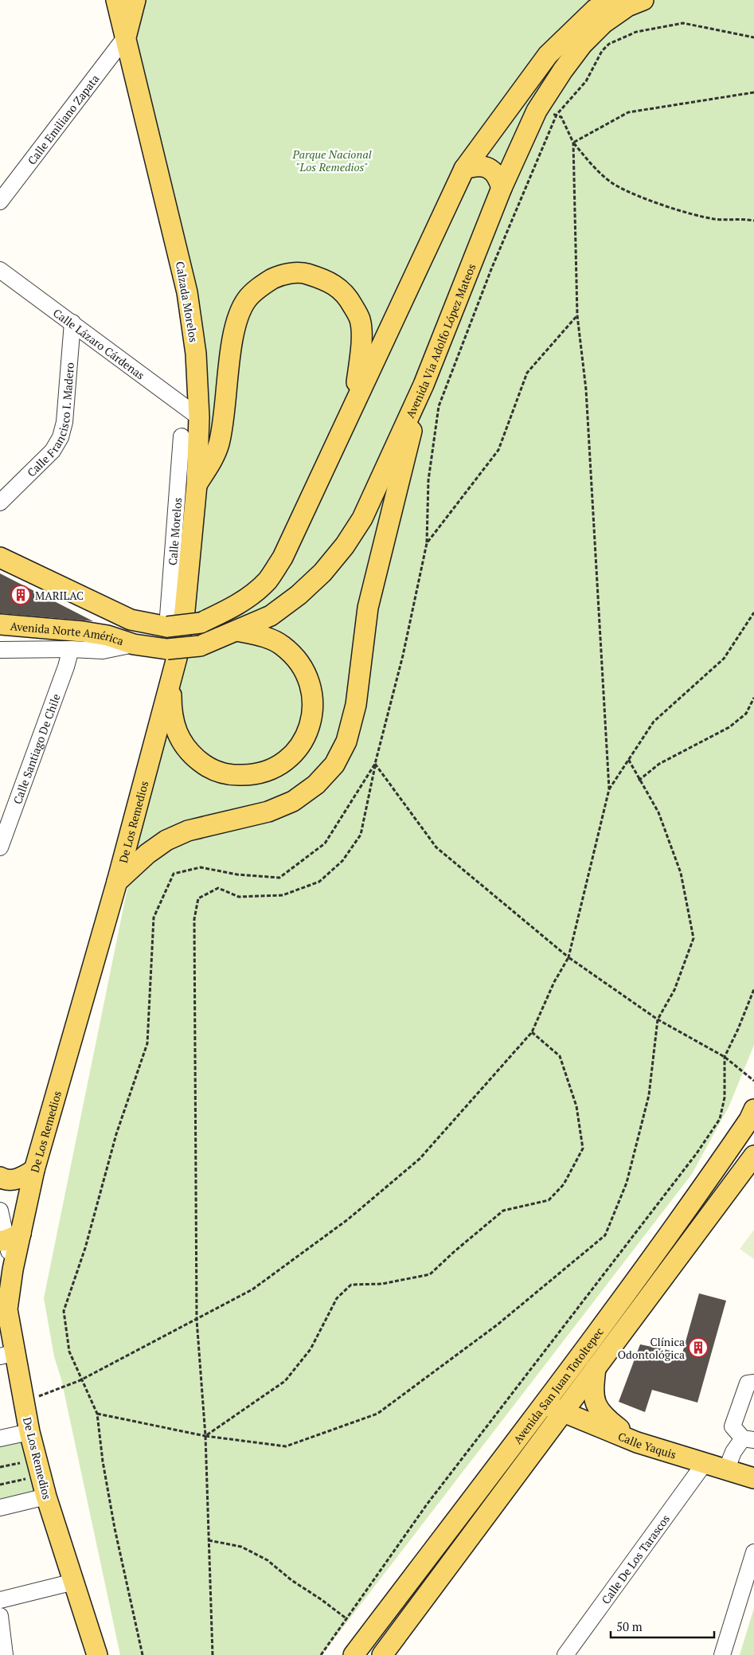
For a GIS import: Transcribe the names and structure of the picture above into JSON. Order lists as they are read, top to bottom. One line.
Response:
{"streets":{"main road":["Calzada Morelos","Avenida Via Adolfo López Mateos","Avenida Norte América","De Los Remedios","Avenida San Juan Totoltepec","Calle Yaquis"],"street":["Calle Emiliano Zapata","Calle Lázaro Cárdenas","Calle Francisco I. Madero","Calle Morelos","Calle Santiago De Chile","Calle De Los Tarascos"]},"crossings":[["Calle Emiliano Zapata","Calzada Morelos"],["Calzada Morelos","Calle Lázaro Cárdenas"],["Calzada Morelos","De Los Remedios"],["Avenida Via Adolfo López Mateos","Avenida Norte América"],["Calle Lázaro Cárdenas","Calle Francisco I. Madero"],["Avenida Norte América","Calle Santiago De Chile"],["Avenida San Juan Totoltepec","Calle Yaquis"],["Calle Yaquis","Calle De Los Tarascos"]],"parks":["Parque Nacional \"Los Remedios\""],"places":{"building":["MARILAC","Clínica Odontológica"]},"scale_bar":"50 m"}
